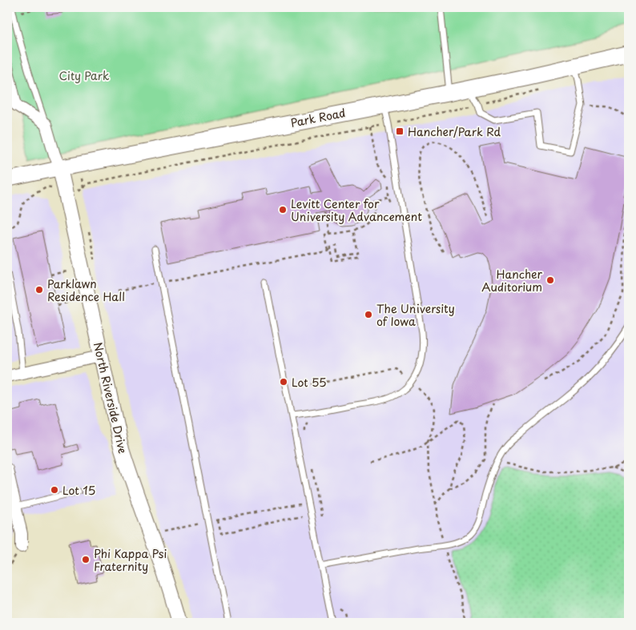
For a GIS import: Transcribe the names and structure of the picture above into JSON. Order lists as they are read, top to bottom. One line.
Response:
{"streets":{"main road":["Park Road"],"street":["North Riverside Drive"]},"crossings":[["Park Road","North Riverside Drive"]],"parks":["City Park"],"places":{"transit":["Hancher/Park Rd"],"other":["Levitt Center for University Advancement","Hancher Auditorium","Parklawn Residence Hall","The University of Iowa","Lot 55","Lot 15","Phi Kappa Psi Fraternity"]}}
